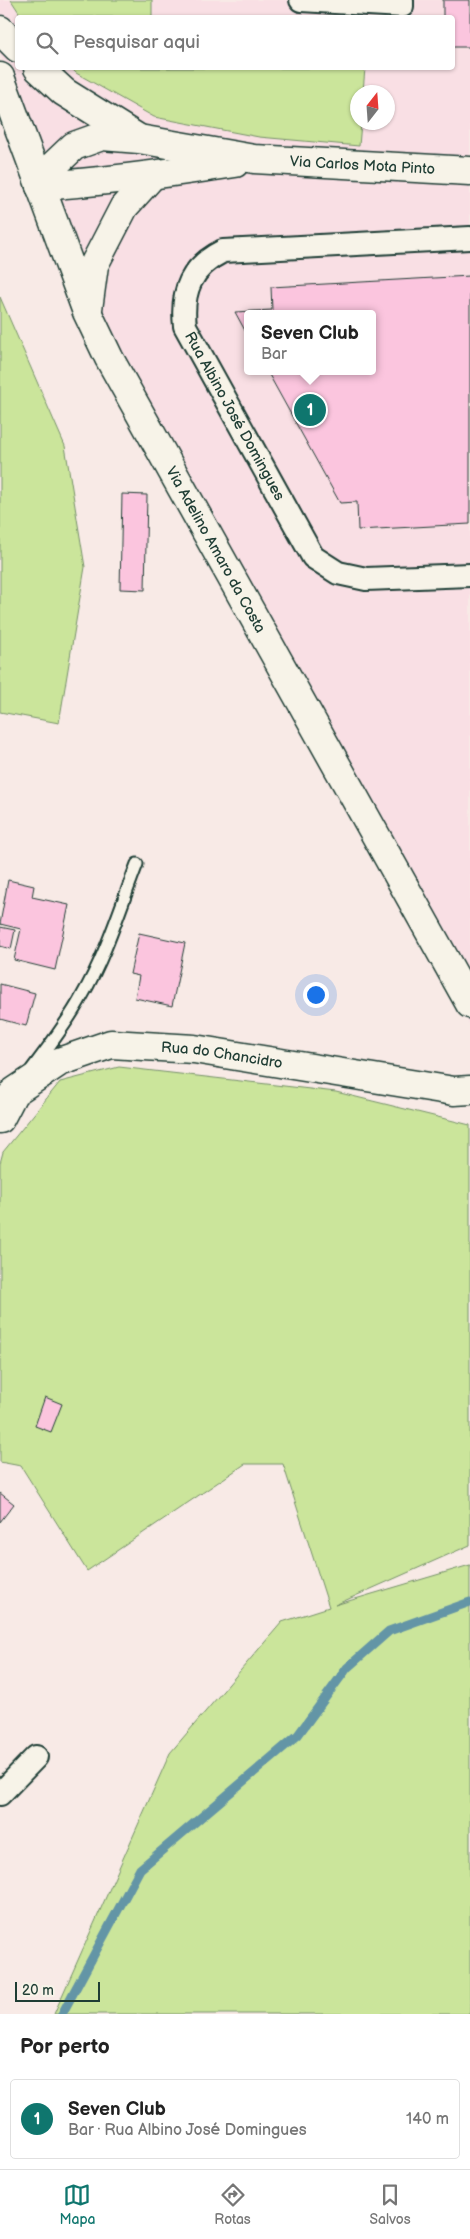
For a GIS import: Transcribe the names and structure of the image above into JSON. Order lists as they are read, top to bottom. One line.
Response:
{"streets":{"main road":["Via Carlos Mota Pinto","Via Adelino Amaro da Costa","Rua do Chancidro"],"street":["Rua Albino José Domingues"]},"crossings":[["Via Carlos Mota Pinto","Via Adelino Amaro da Costa"]],"scale_bar":"20 m","north":"top","page":{"search":"Pesquisar aqui","popup":["Seven Club","Bar"],"pins":"1","scale":"20 m","heading":"Por perto","list":[{"mark":"1","name":"Seven Club","note":"Bar · Rua Albino José Domingues","value":"140 m"}],"nav":["Mapa","Rotas","Salvos"]}}
